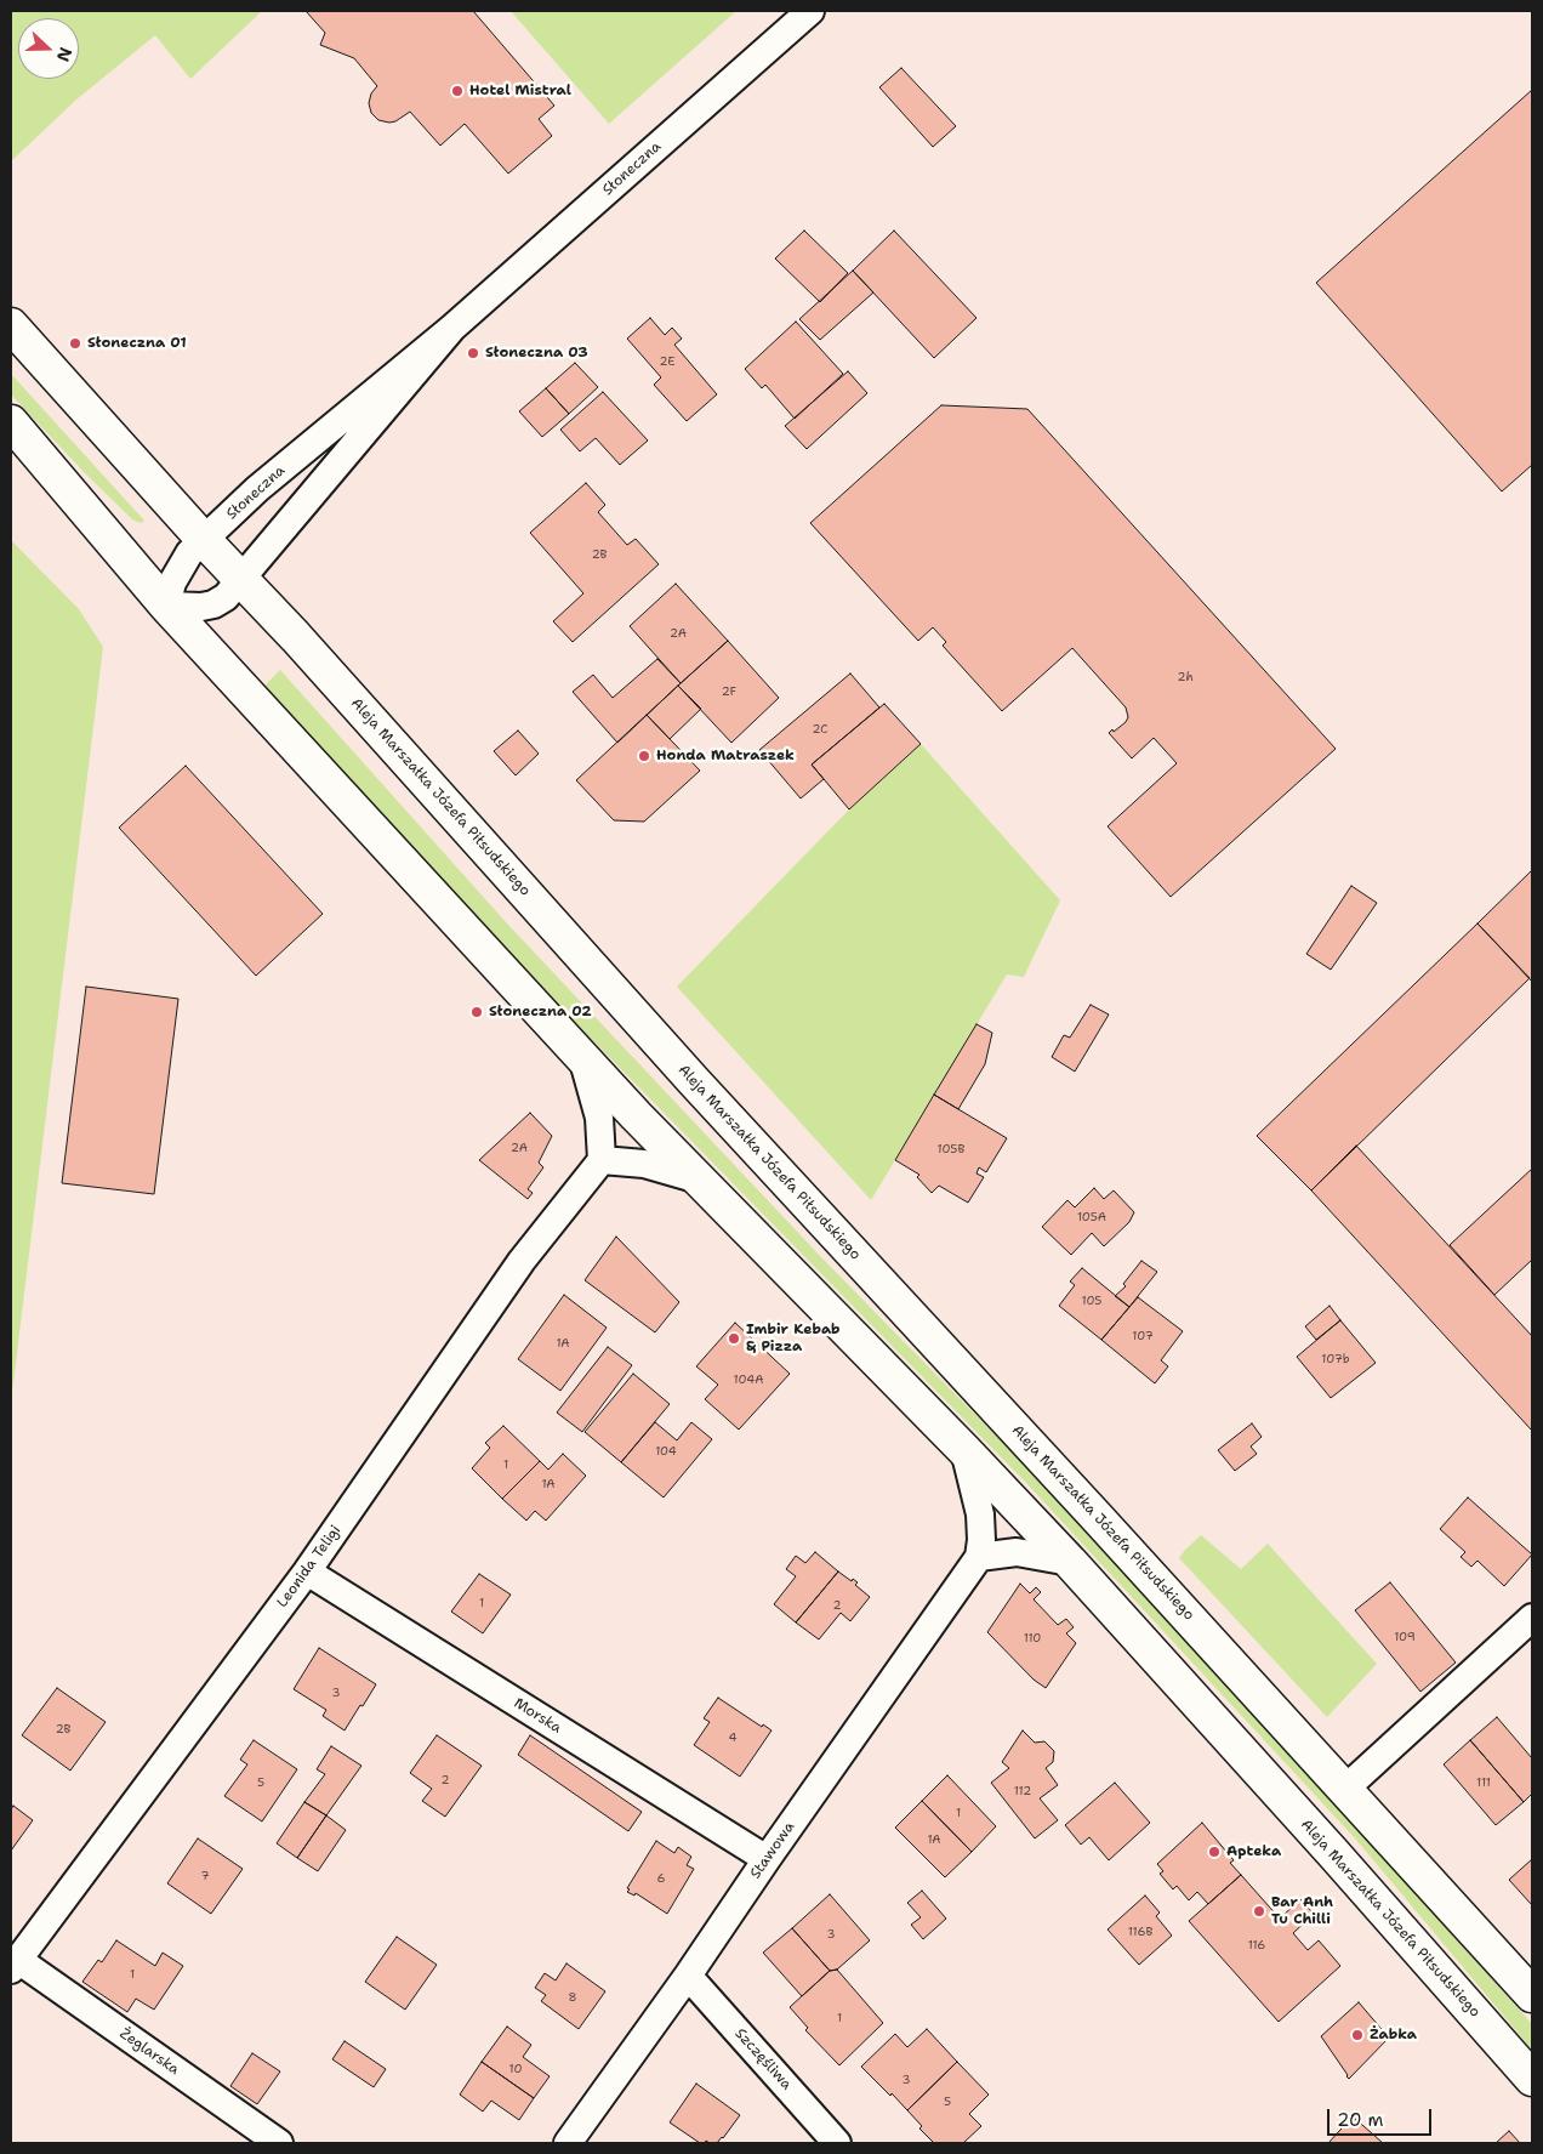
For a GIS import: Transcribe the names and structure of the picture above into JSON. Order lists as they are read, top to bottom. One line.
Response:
{"streets":{"main road":["Aleja Marszałka Józefa Piłsudskiego"],"street":["Słoneczna","Leonida Teligi","Morska","Stawowa","Żeglarska","Szczęśliwa"]},"crossings":[["Słoneczna","Aleja Marszałka Józefa Piłsudskiego"],["Leonida Teligi","Morska"],["Leonida Teligi","Żeglarska"],["Morska","Stawowa"],["Stawowa","Szczęśliwa"]],"places":["Hotel Mistral","Słoneczna 01","Słoneczna 03","Honda Matraszek","Słoneczna 02","Imbir Kebab & Pizza","Apteka","Bar Anh Tu Chilli","Żabka"],"house_numbers":["2E","2B","2A","2h","2F","2C","2A","105B","105A","105","107","1A","107b","104A","104","1","1A","1","2","109","110","3","2B","4","2","5","111","112","1","1A","7","6","116B","3","116","1","8","1","10","3","5"],"scale_bar":"20 m","north":"right"}
